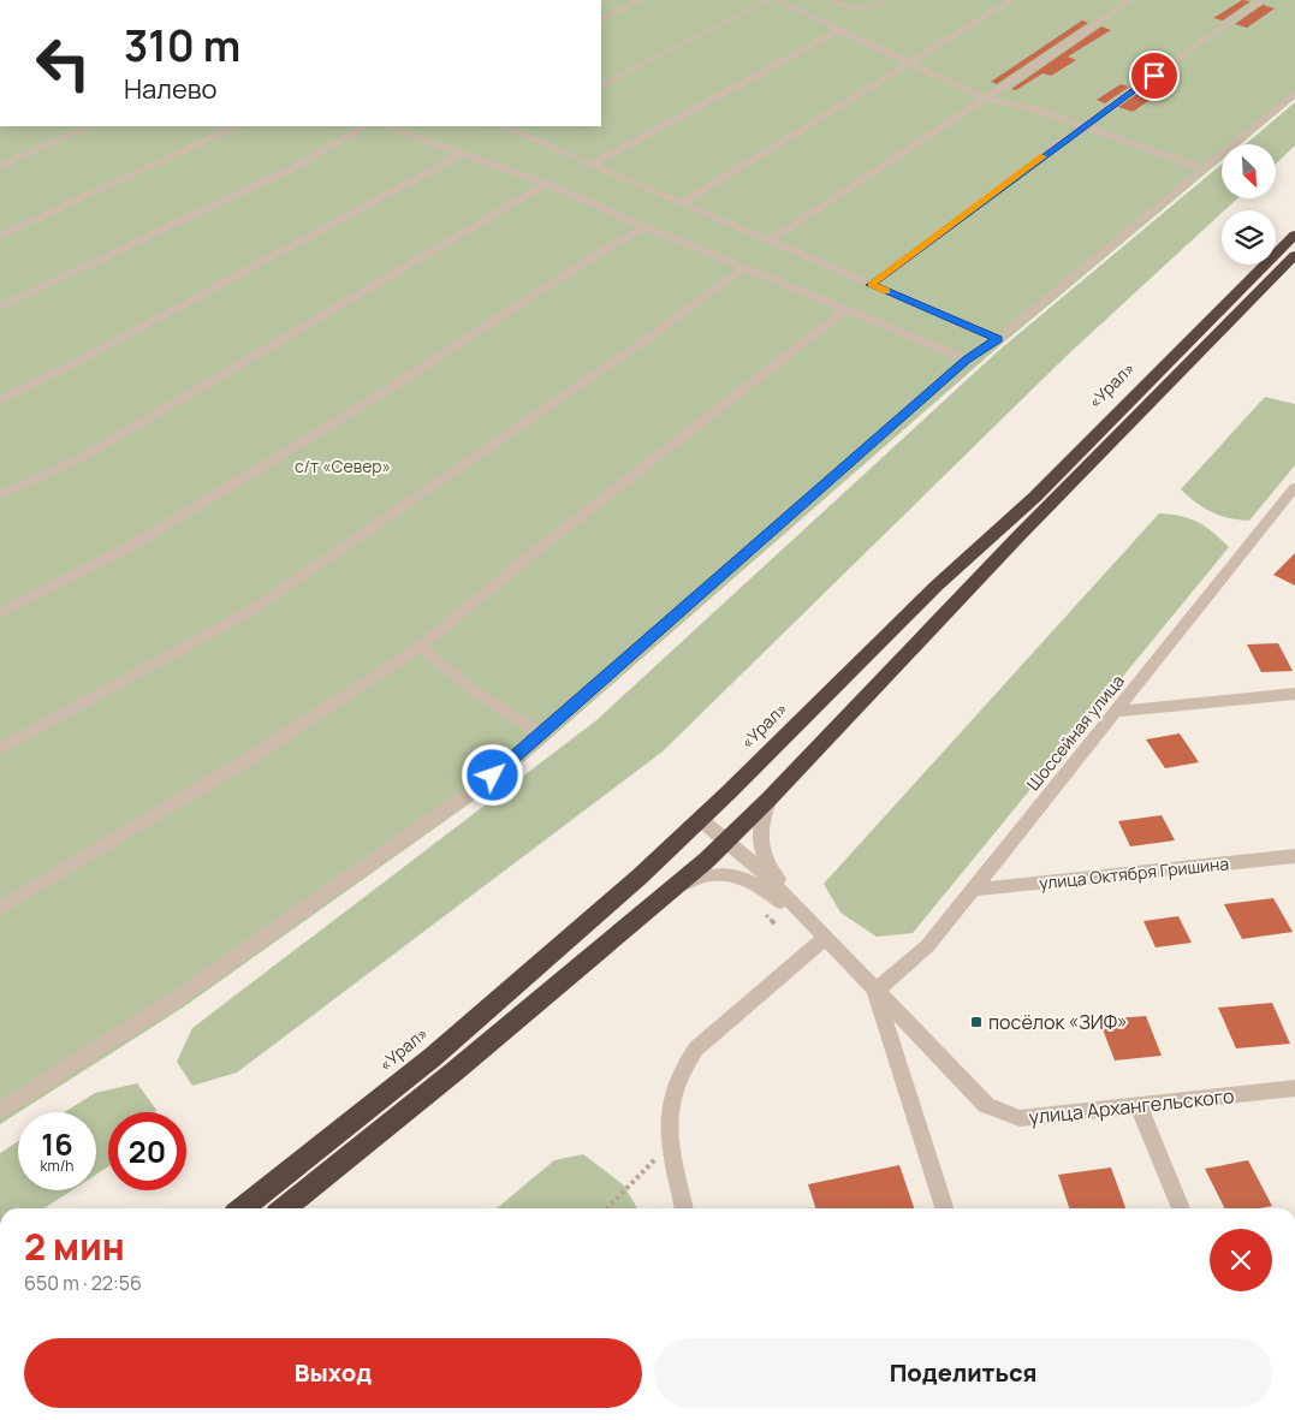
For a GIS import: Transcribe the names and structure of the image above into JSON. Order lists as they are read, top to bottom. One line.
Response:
{"streets":{"highway":["«Урал»"],"street":["Шоссейная улица","улица Октября Гришина","улица Архангельского"]},"crossings":[["Шоссейная улица","улица Октября Гришина"],["Шоссейная улица","улица Архангельского"]],"parks":["с/т «Север»"],"places":{"transit":["посёлок «ЗИФ»"]},"north":"bottom right","page":{"turn":["310 m","Налево"],"speed":"16 km/h","limit":"20","heading":["2 мин","650 m · 22:56"],"buttons":["Выход","Поделиться"]}}
